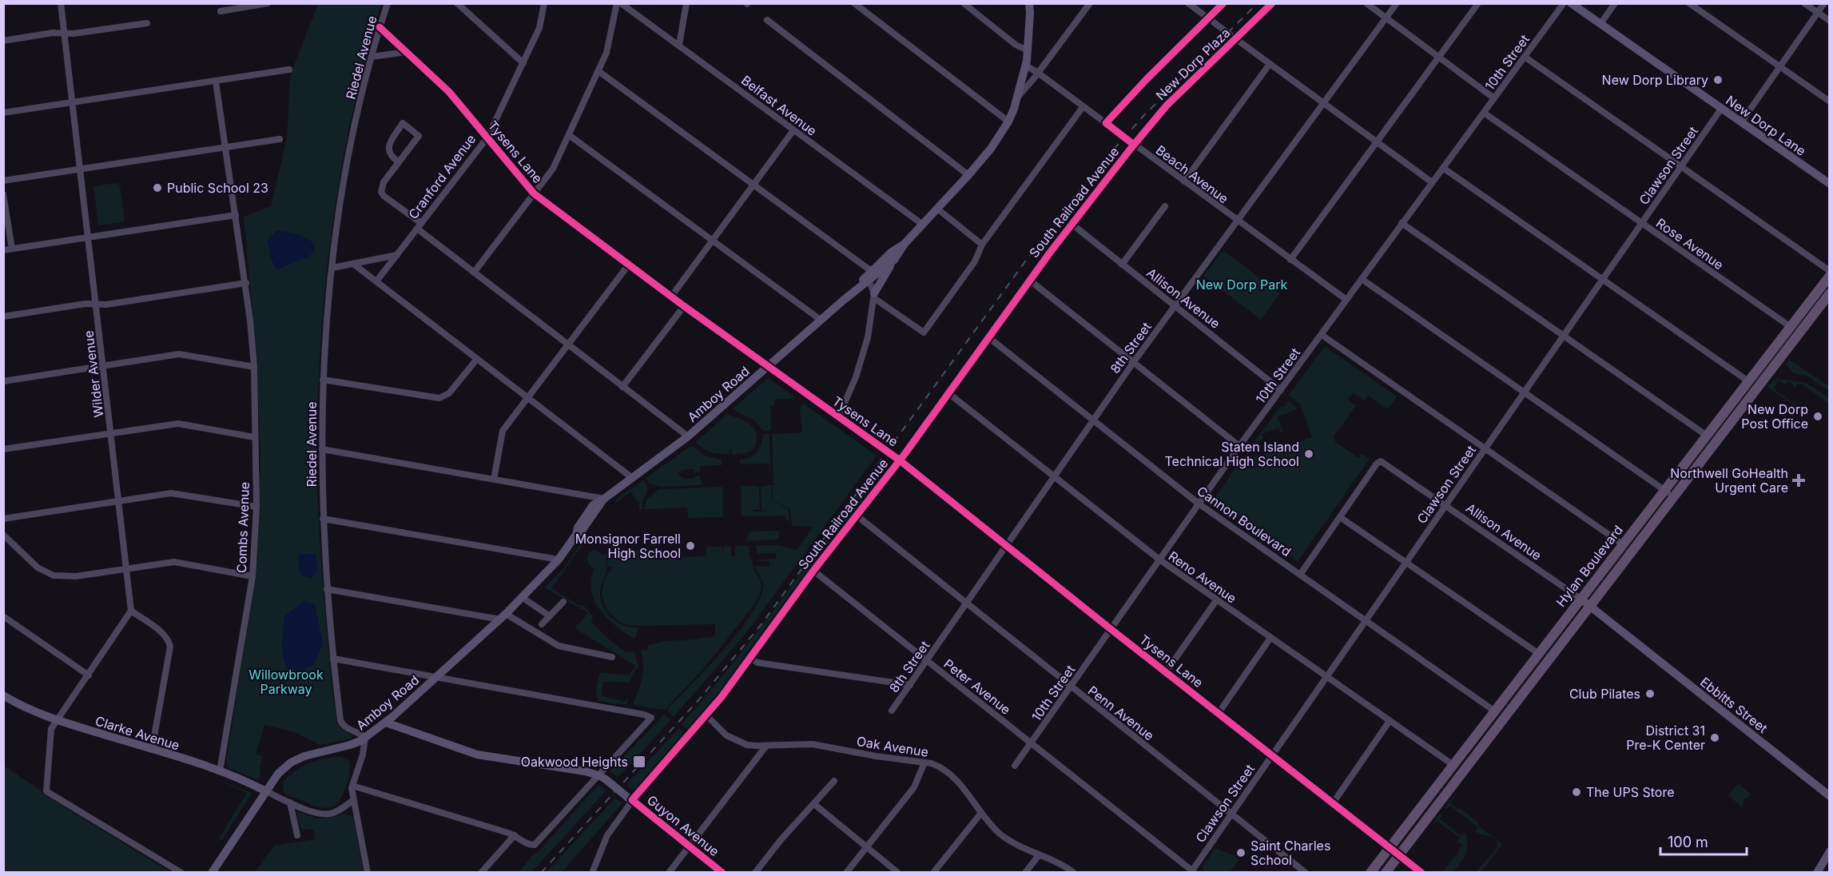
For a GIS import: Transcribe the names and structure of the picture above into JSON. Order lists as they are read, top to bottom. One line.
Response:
{"streets":{"main road":["Hylan Boulevard"],"street":["Riedel Avenue","10th Street","New Dorp Plaza","Belfast Avenue","New Dorp Lane","Tysens Lane","Clawson Street","Beach Avenue","Cranford Avenue","South Railroad Avenue","Rose Avenue","Allison Avenue","8th Street","Wilder Avenue","Amboy Road","Cannon Boulevard","Combs Avenue","Reno Avenue","Peter Avenue","Ebbitts Street","Penn Avenue","Clarke Avenue","Oak Avenue","Guyon Avenue"]},"crossings":[["Riedel Avenue","Tysens Lane"],["Riedel Avenue","Amboy Road"],["10th Street","Tysens Lane"],["10th Street","Beach Avenue"],["10th Street","Rose Avenue"],["10th Street","Allison Avenue"],["10th Street","Cannon Boulevard"],["10th Street","Reno Avenue"],["10th Street","Peter Avenue"],["10th Street","Penn Avenue"],["New Dorp Plaza","Beach Avenue"],["New Dorp Plaza","South Railroad Avenue"],["Belfast Avenue","Amboy Road"],["New Dorp Lane","Clawson Street"],["Tysens Lane","Clawson Street"],["Tysens Lane","Cranford Avenue"],["Tysens Lane","South Railroad Avenue"],["Tysens Lane","8th Street"],["Tysens Lane","Amboy Road"],["Tysens Lane","Hylan Boulevard"],["Clawson Street","Rose Avenue"],["Clawson Street","Allison Avenue"],["Clawson Street","Cannon Boulevard"],["Clawson Street","Reno Avenue"],["Clawson Street","Peter Avenue"],["Clawson Street","Penn Avenue"],["Beach Avenue","South Railroad Avenue"],["Beach Avenue","8th Street"],["Beach Avenue","Amboy Road"],["South Railroad Avenue","Allison Avenue"],["South Railroad Avenue","Cannon Boulevard"],["South Railroad Avenue","Reno Avenue"],["South Railroad Avenue","Peter Avenue"],["South Railroad Avenue","Penn Avenue"],["South Railroad Avenue","Oak Avenue"],["South Railroad Avenue","Guyon Avenue"],["Rose Avenue","Hylan Boulevard"],["Allison Avenue","8th Street"],["Allison Avenue","Hylan Boulevard"],["Allison Avenue","Ebbitts Street"],["8th Street","Cannon Boulevard"],["8th Street","Reno Avenue"],["8th Street","Peter Avenue"],["8th Street","Penn Avenue"],["Amboy Road","Clarke Avenue"],["Amboy Road","Guyon Avenue"],["Cannon Boulevard","Hylan Boulevard"],["Combs Avenue","Clarke Avenue"],["Hylan Boulevard","Reno Avenue"],["Hylan Boulevard","Ebbitts Street"]],"parks":["New Dorp Park","Willowbrook Parkway"],"places":{"other":["New Dorp Library","Public School 23","New Dorp Post Office","Staten Island Technical High School","Monsignor Farrell High School","Club Pilates","District 31 Pre-K Center","The UPS Store","Saint Charles School"],"health":["Northwell GoHealth Urgent Care"],"transit":["Oakwood Heights"]},"scale_bar":"100 m"}
